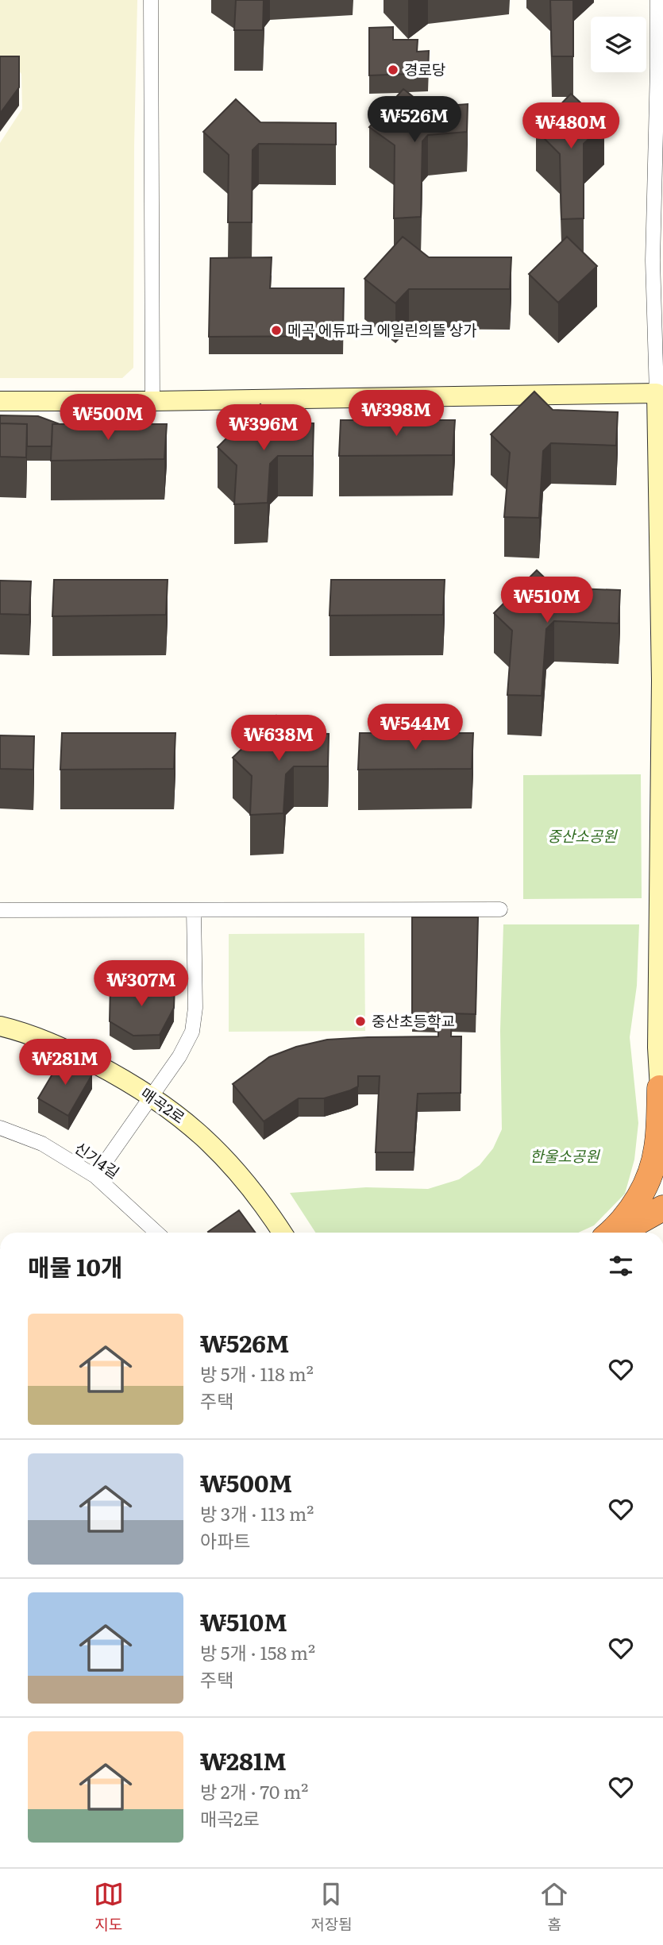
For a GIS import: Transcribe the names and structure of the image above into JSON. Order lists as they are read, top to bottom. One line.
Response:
{"streets":{"street":["매곡2로","신기4길"]},"parks":["중산소공원","한울소공원"],"places":["경로당","메곡 에듀파크 에일린의뜰 상가","중산초등학교"],"page":{"price":["₩526M","₩480M","₩398M","₩500M","₩396M","₩510M","₩544M","₩638M","₩307M","₩281M"],"heading":"매물 10개","list":[{"name":"₩526M","note":"방 5개 · 118 m² · 주택"},{"name":"₩500M","note":"방 3개 · 113 m² · 아파트"},{"name":"₩510M","note":"방 5개 · 158 m² · 주택"},{"name":"₩281M","note":"방 2개 · 70 m² · 매곡2로"}],"tabs":["지도","저장됨","홈"]}}
